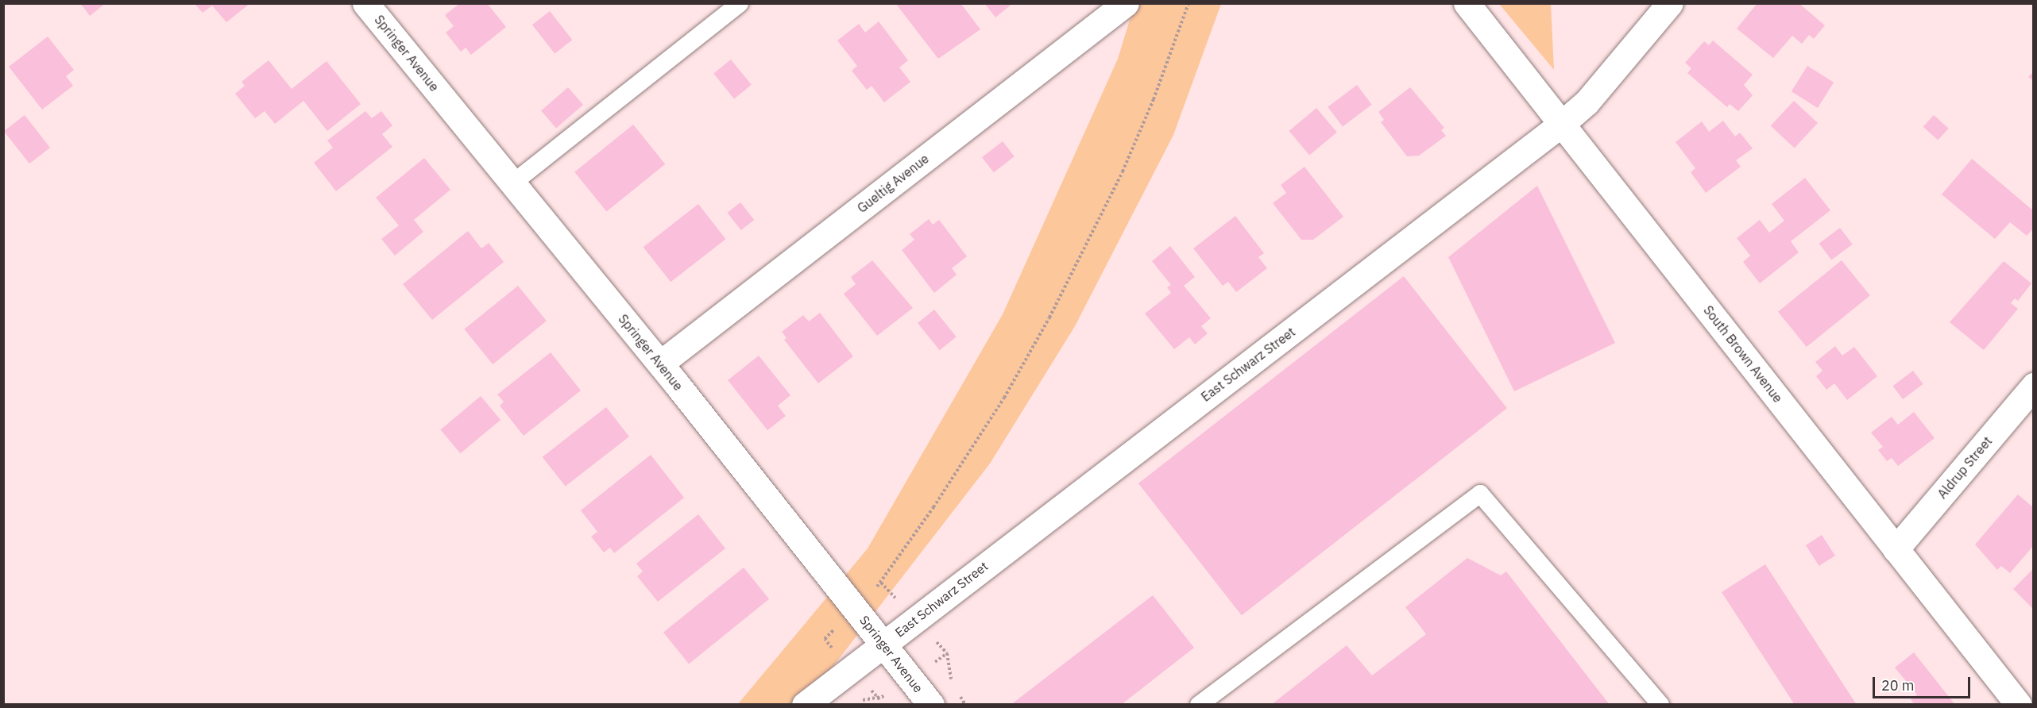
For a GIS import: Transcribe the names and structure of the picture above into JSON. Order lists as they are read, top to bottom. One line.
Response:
{"streets":{"street":["Springer Avenue","Gueltig Avenue","South Brown Avenue","East Schwarz Street","Aldrup Street"]},"crossings":[["Springer Avenue","Gueltig Avenue"],["Springer Avenue","East Schwarz Street"],["South Brown Avenue","East Schwarz Street"],["South Brown Avenue","Aldrup Street"]],"scale_bar":"20 m"}
